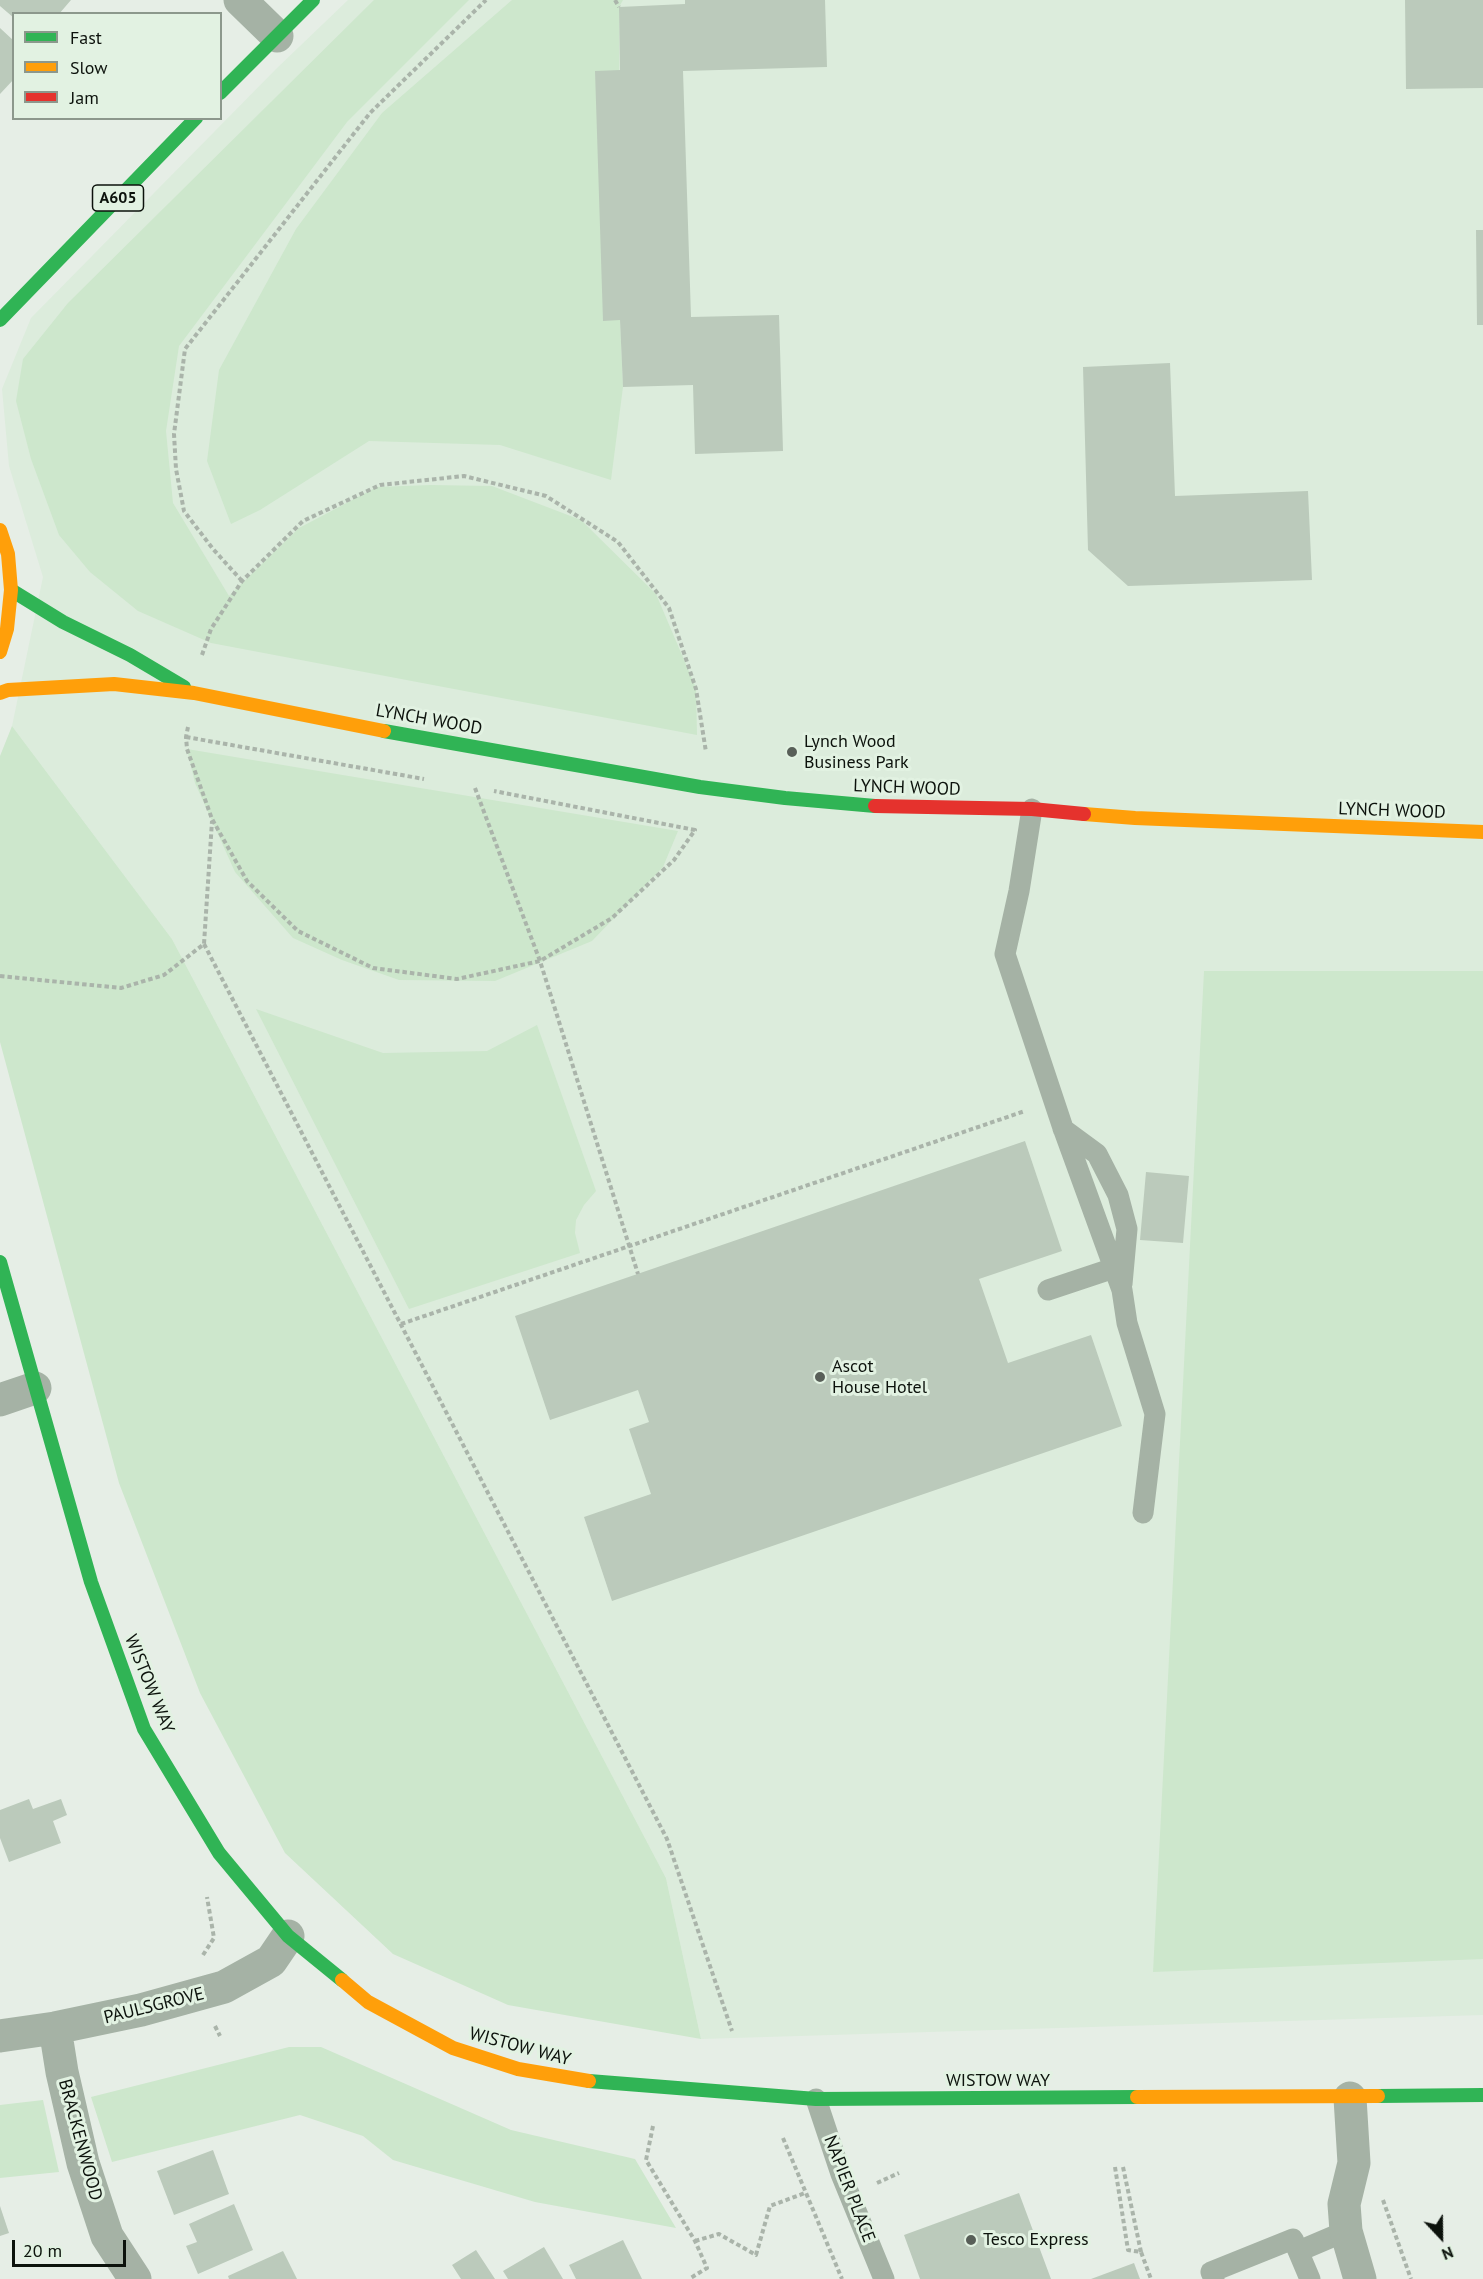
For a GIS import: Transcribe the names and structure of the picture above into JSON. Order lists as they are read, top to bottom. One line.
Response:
{"streets":{"street":["A605","LYNCH WOOD","WISTOW WAY","PAULSGROVE","BRACKENWOOD"],"lane":["NAPIER PLACE"]},"crossings":[["WISTOW WAY","PAULSGROVE"],["WISTOW WAY","NAPIER PLACE"],["PAULSGROVE","BRACKENWOOD"]],"places":["Lynch Wood Business Park","Ascot House Hotel","Tesco Express"],"legend":["Fast","Slow","Jam"],"scale_bar":"20 m","north":"bottom"}
